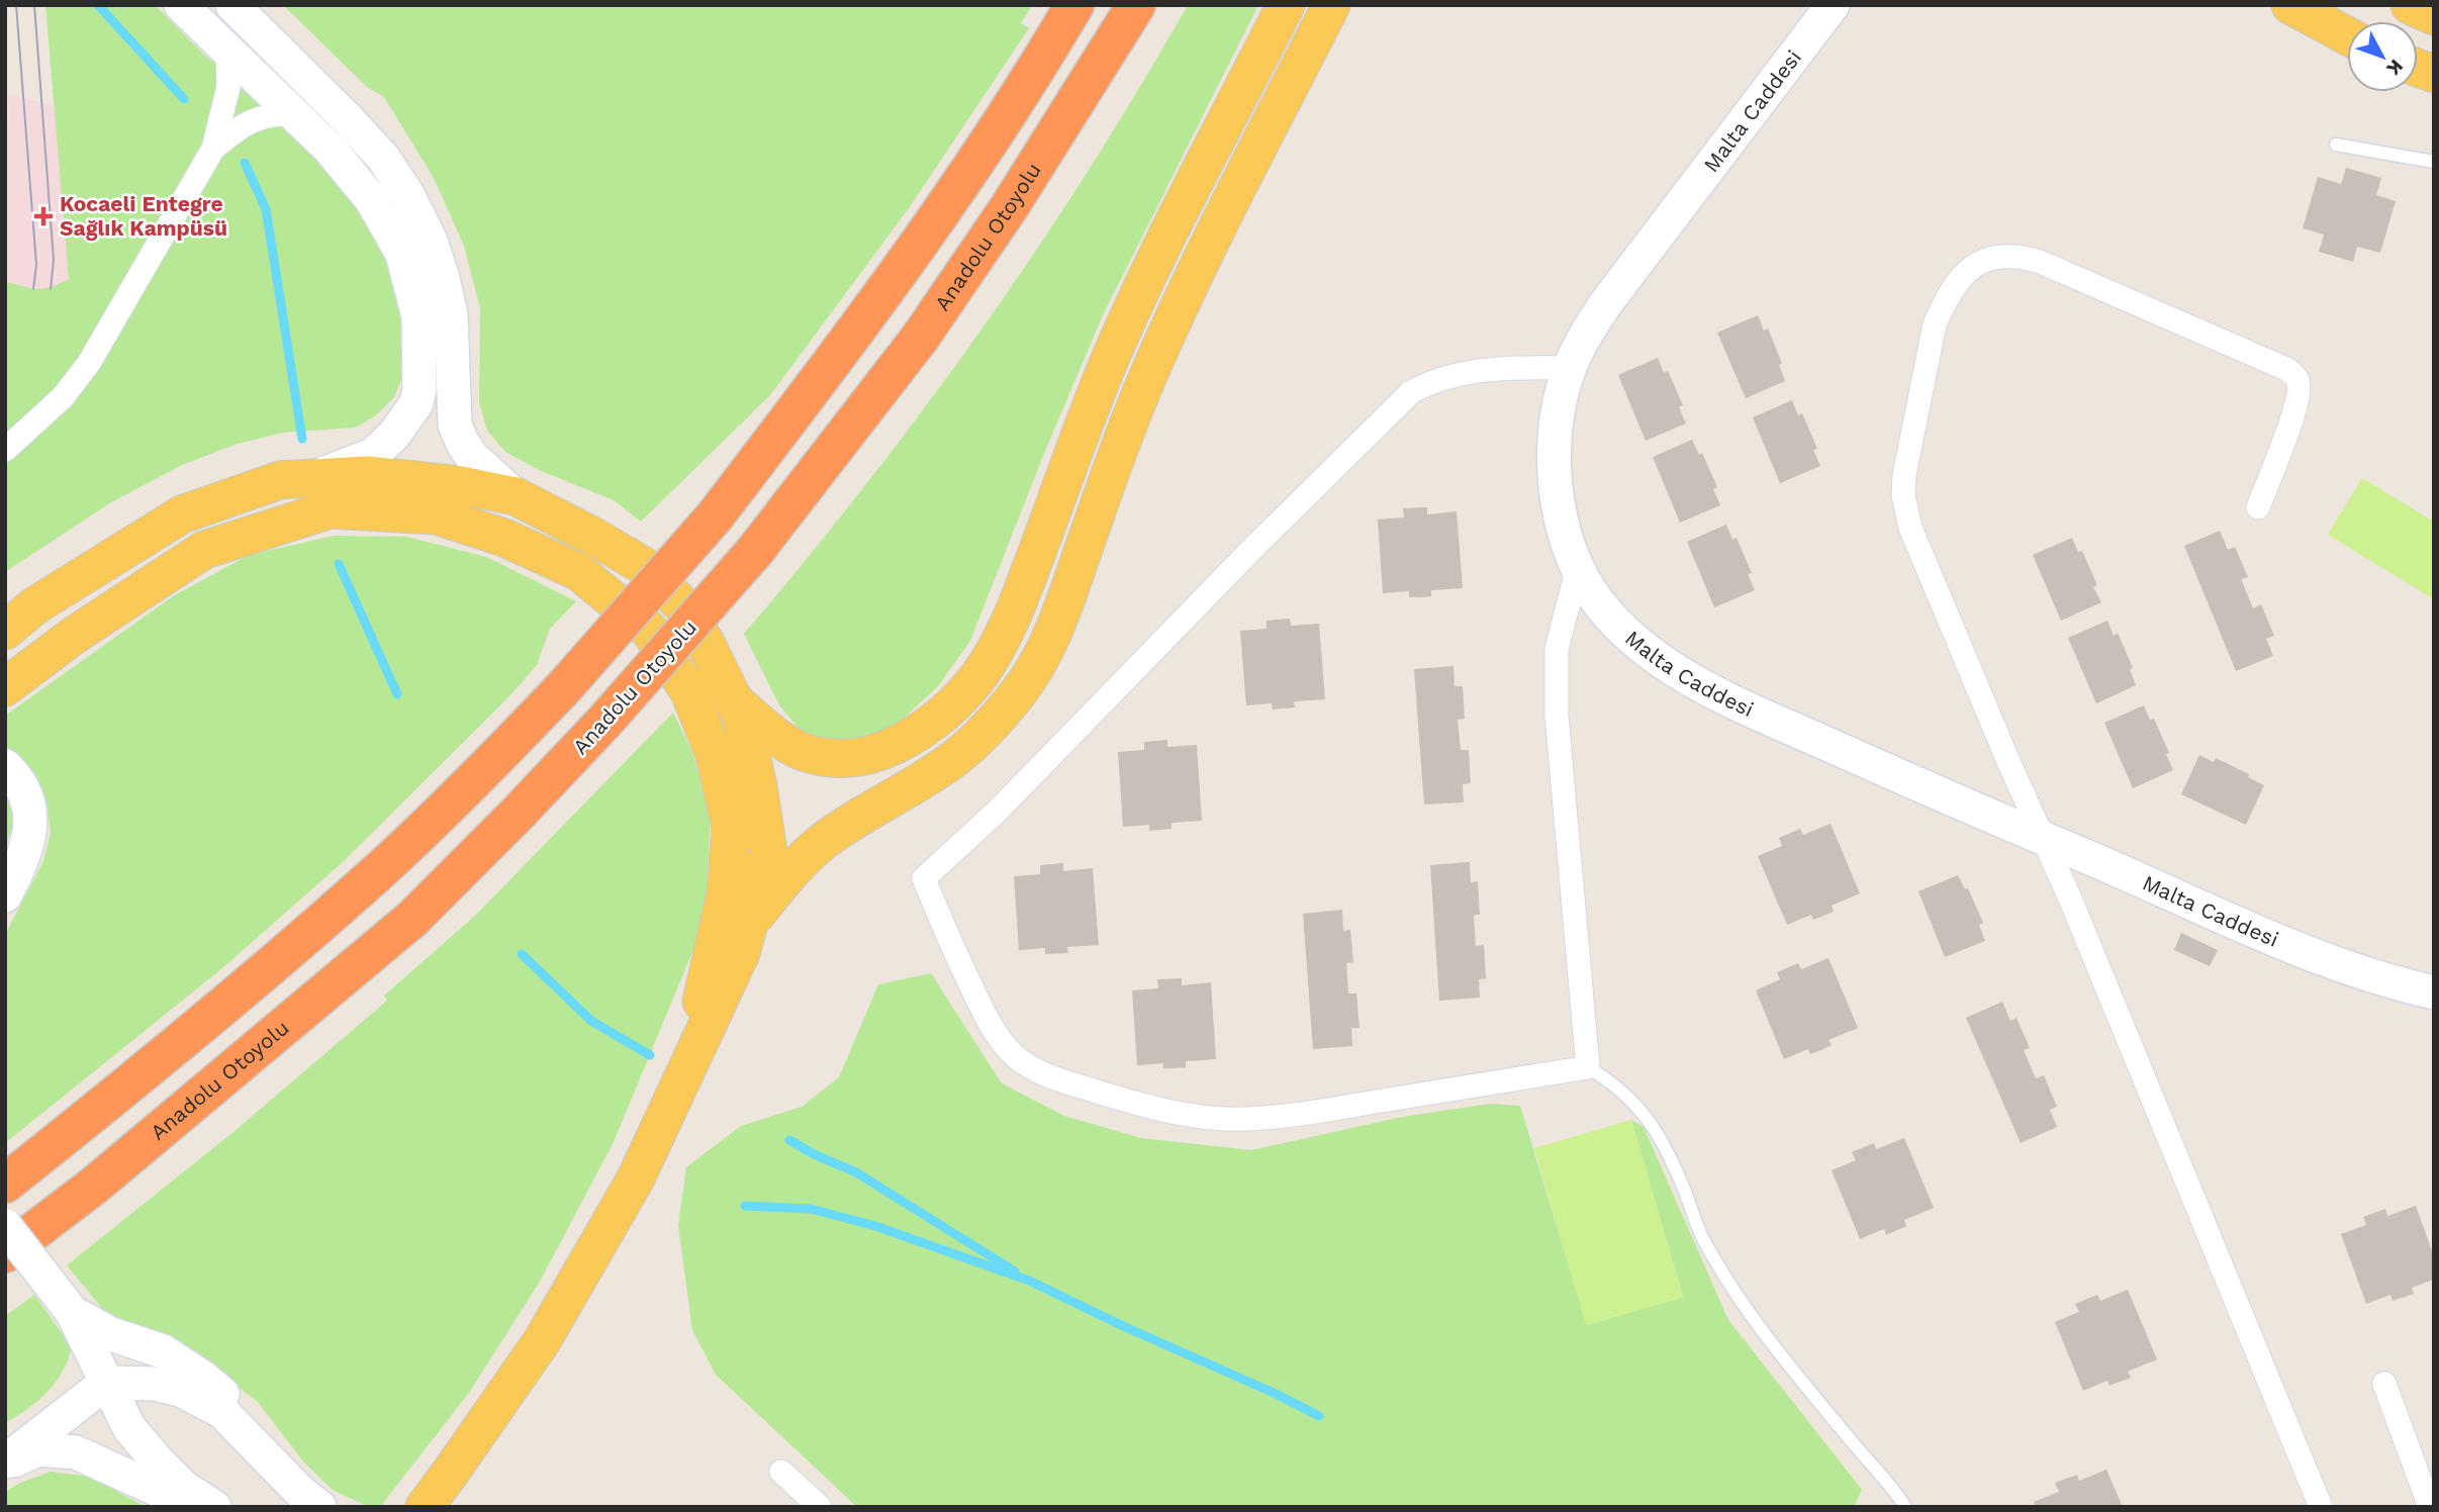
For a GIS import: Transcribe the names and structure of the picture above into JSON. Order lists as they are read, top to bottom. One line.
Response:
{"streets":{"highway":["Anadolu Otoyolu"],"main road":["Malta Caddesi"]},"places":{"health":["Kocaeli Entegre Sağlık Kampüsü"]},"north":"bottom right"}
